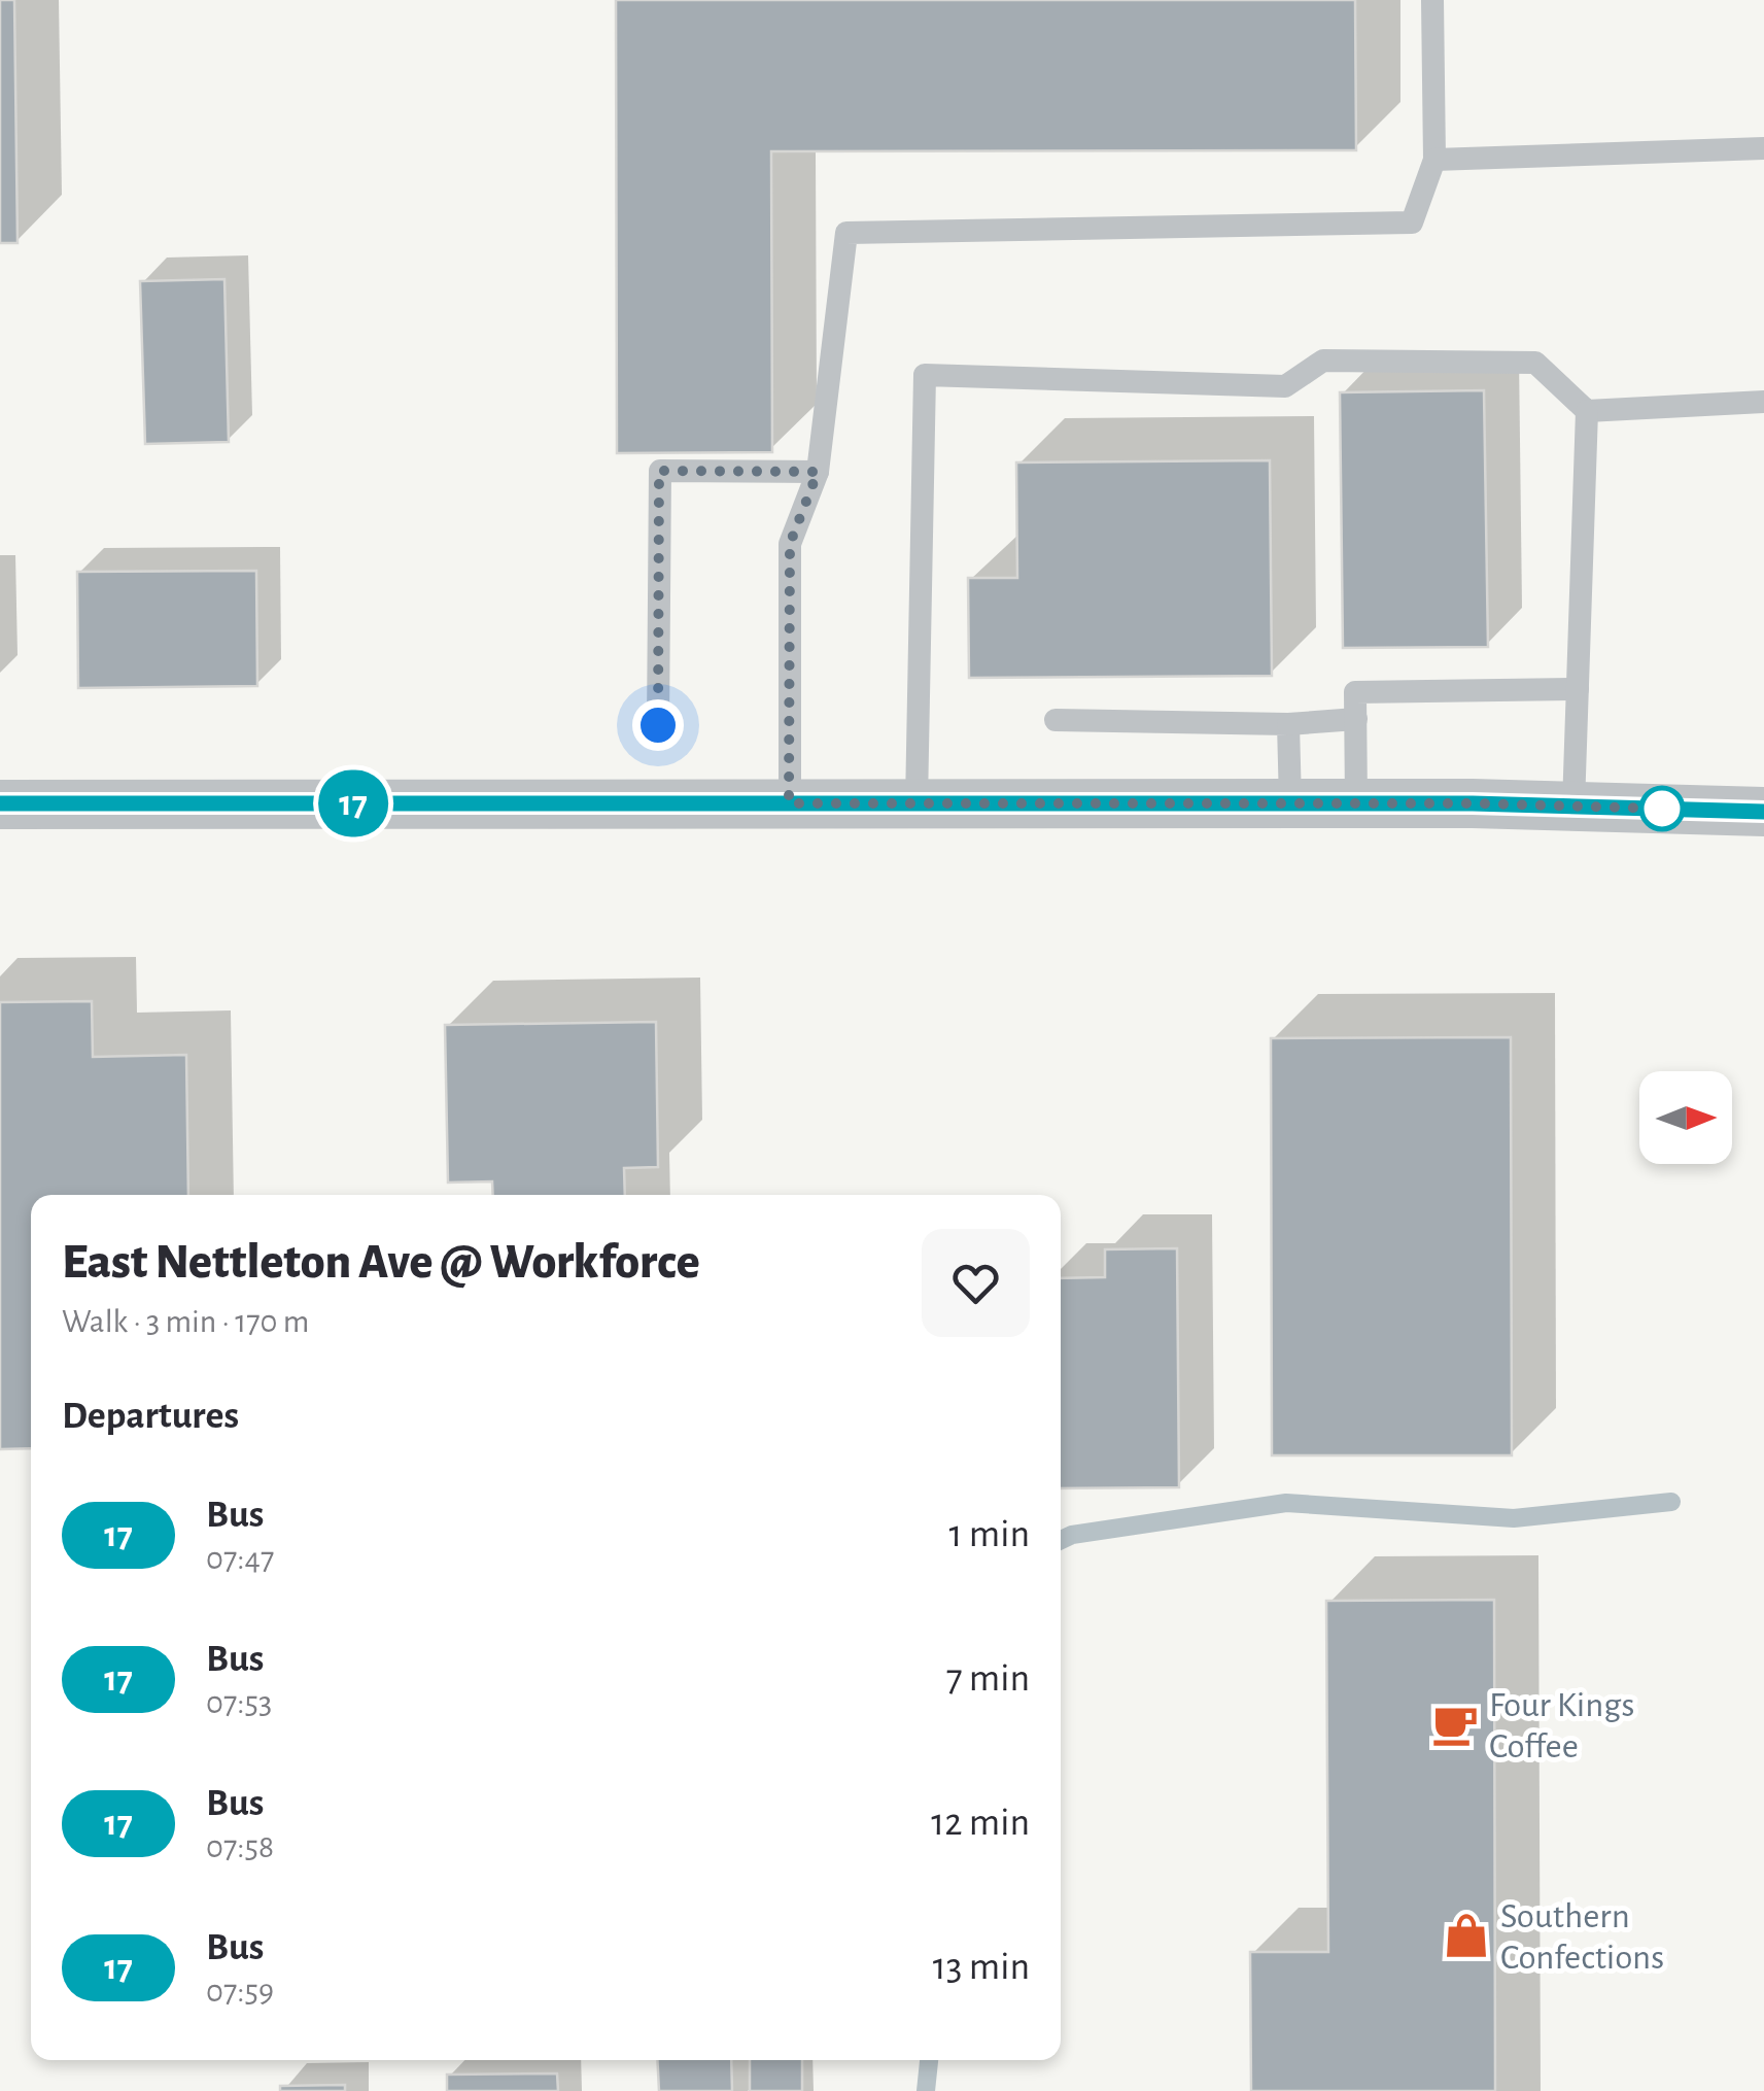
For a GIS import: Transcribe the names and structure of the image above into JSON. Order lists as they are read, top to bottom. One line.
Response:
{"places":{"cafe":["Four Kings Coffee"],"shop":["Southern Confections"]},"lines":["bus line 17"],"north":"right","page":{"on_map":"17","heading":[["East Nettleton Ave @ Workforce","Walk · 3 min · 170 m"],"Departures"],"list":[{"mark":"17","name":"Bus","note":"07:47","value":"1 min"},{"mark":"17","name":"Bus","note":"07:53","value":"7 min"},{"mark":"17","name":"Bus","note":"07:58","value":"12 min"},{"mark":"17","name":"Bus","note":"07:59","value":"13 min"}]}}
